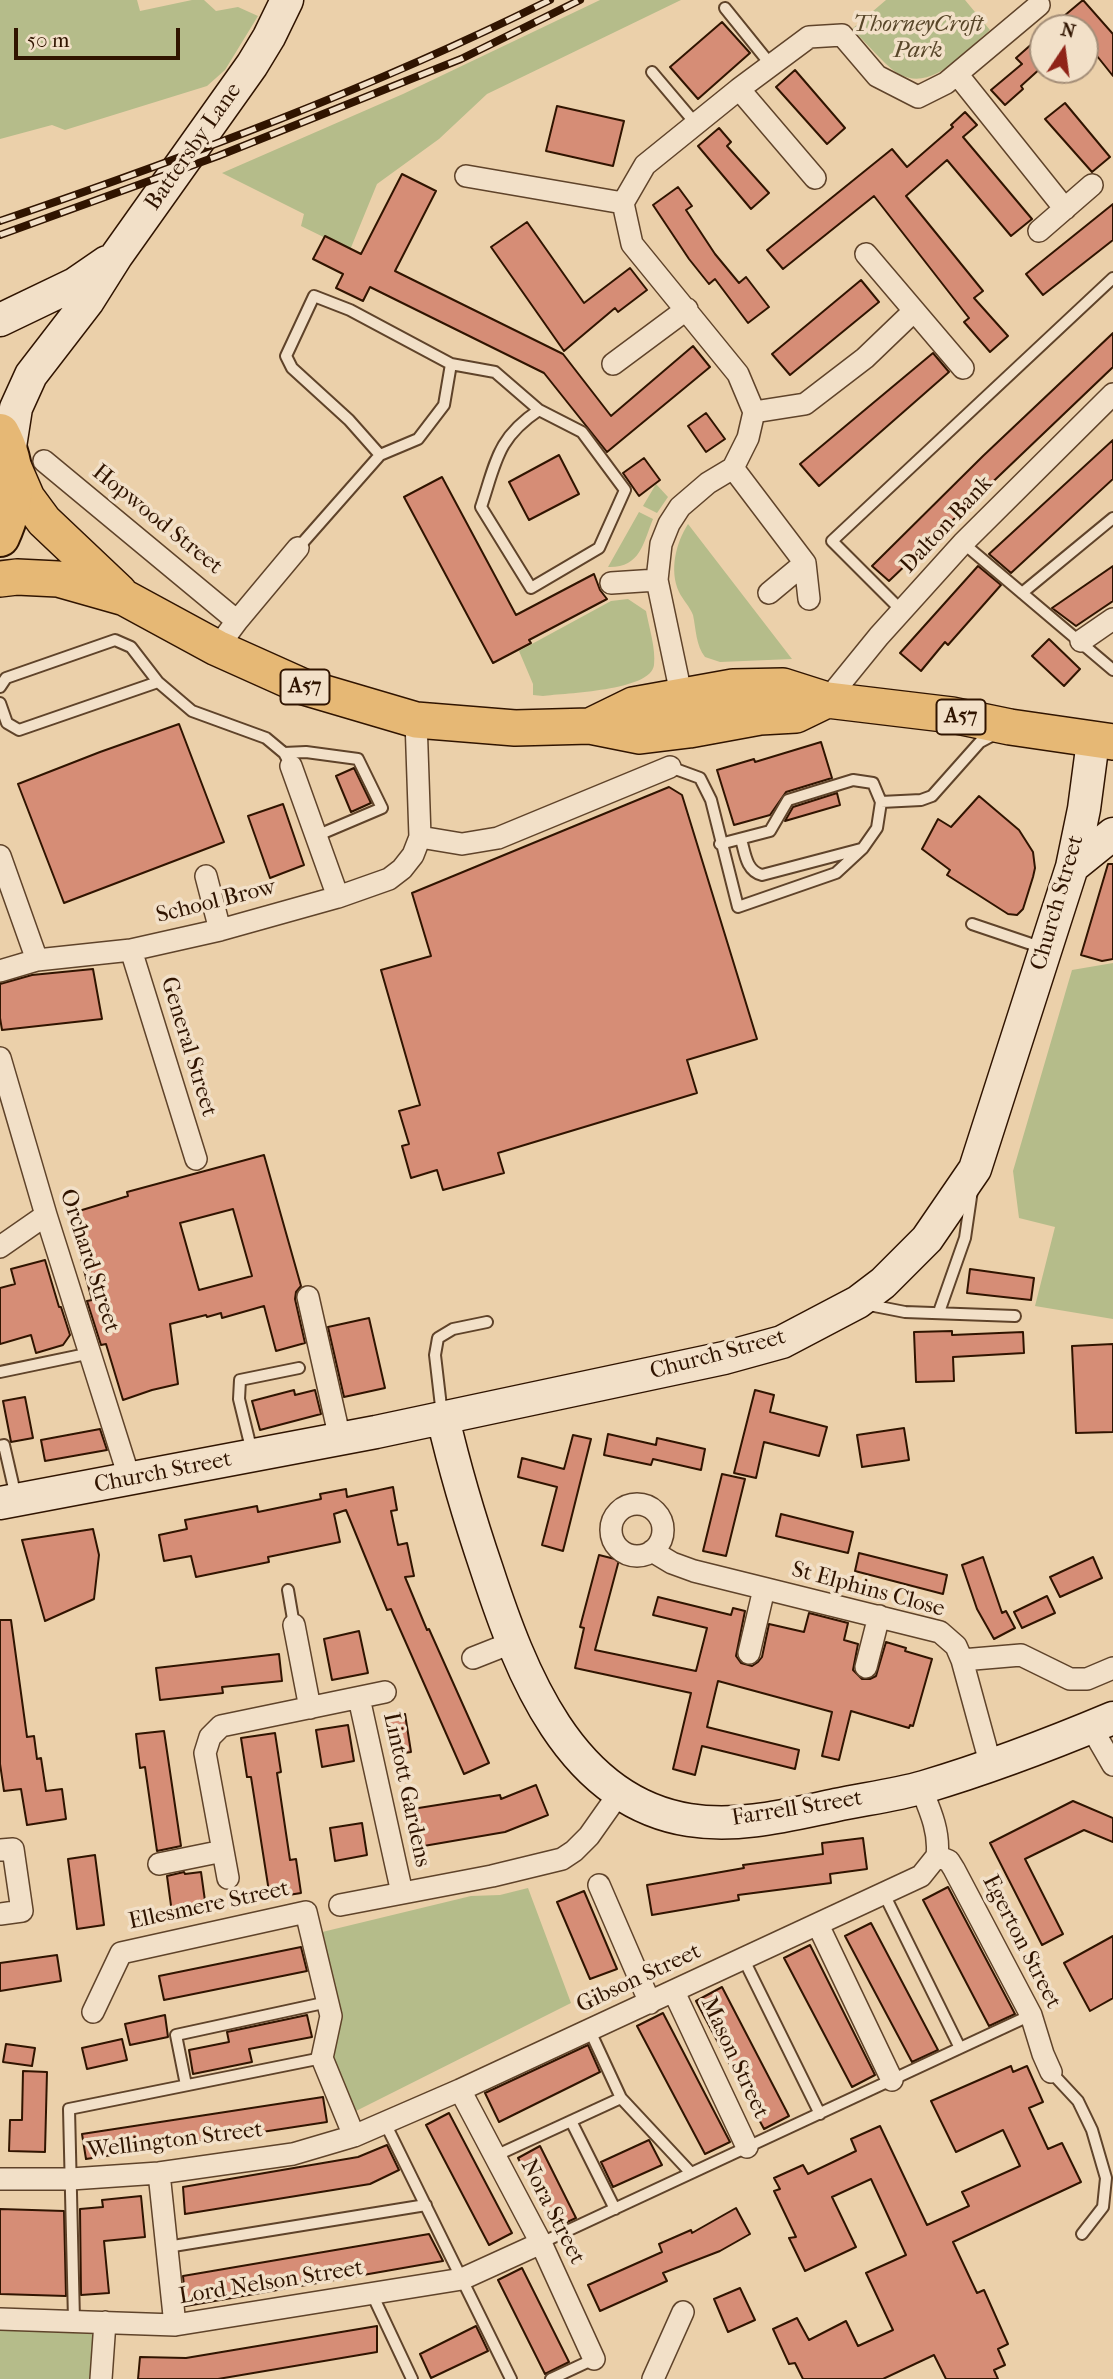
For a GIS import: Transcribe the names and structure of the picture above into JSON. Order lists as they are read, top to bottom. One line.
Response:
{"streets":{"main road":["A57"],"street":["Battersby Lane","Hopwood Street","Dalton Bank","School Brow","Church Street","General Street","Orchard Street","St Elphins Close","Lintott Gardens","Farrell Street","Ellesmere Street","Egerton Street","Gibson Street","Mason Street","Wellington Street","Nora Street","Lord Nelson Street"]},"crossings":[["Battersby Lane","Hopwood Street"],["Battersby Lane","A57"],["Hopwood Street","A57"],["Dalton Bank","A57"],["A57","Church Street"],["School Brow","General Street"],["Church Street","Orchard Street"],["Church Street","Farrell Street"],["St Elphins Close","Farrell Street"],["Egerton Street","Gibson Street"],["Gibson Street","Mason Street"],["Gibson Street","Wellington Street"],["Gibson Street","Nora Street"],["Nora Street","Lord Nelson Street"]],"parks":["ThorneyCroft Park"],"scale_bar":"50 m","north":"top"}
